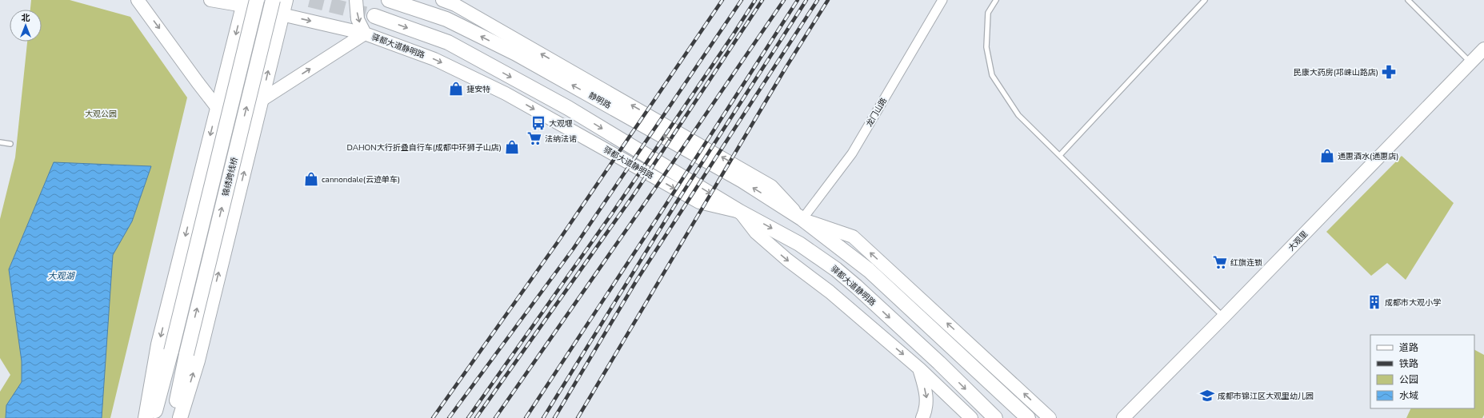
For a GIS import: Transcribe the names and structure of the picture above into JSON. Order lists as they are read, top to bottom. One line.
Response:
{"streets":{"main road":["驿都大道静明路","静明路","锦绣跨线桥"],"street":["龙门山路","大观里"]},"crossings":[["静明路","龙门山路"]],"water":["大观湖"],"parks":["大观公园"],"places":{"pharmacy":["民康大药房(邛崃山路店)"],"shop":["捷安特","DAHON大行折叠自行车(成都中环狮子山店)","通惠酒水(通惠店)","cannondale(云迹单车)"],"bus stop":["大观堰"],"supermarket":["法纳法诺","红旗连锁"],"building":["成都市大观小学"],"school or university":["成都市锦江区大观里幼儿园"]},"legend":["道路","铁路","公园","水域"],"north":"top"}
